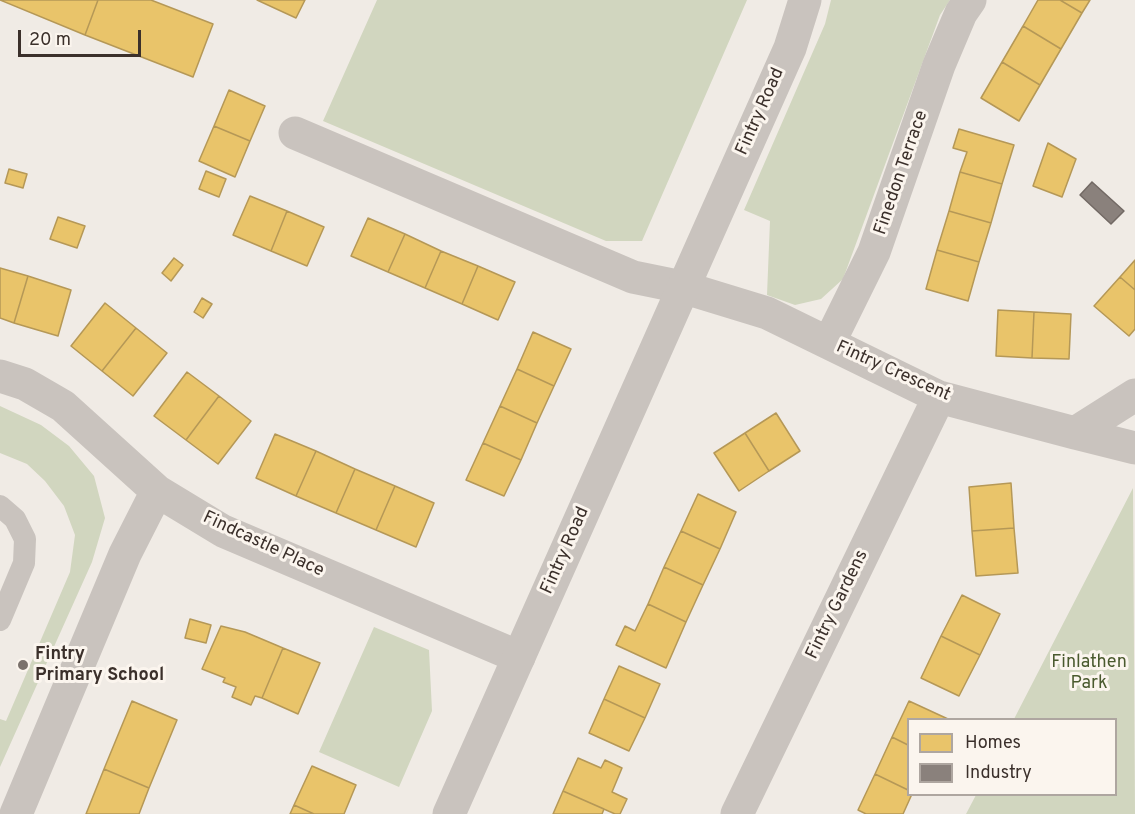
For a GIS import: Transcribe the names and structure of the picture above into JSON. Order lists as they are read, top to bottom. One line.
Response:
{"streets":{"street":["Fintry Road","Finedon Terrace","Fintry Crescent","Findcastle Place","Fintry Gardens"]},"crossings":[["Fintry Road","Fintry Crescent"],["Fintry Road","Findcastle Place"],["Finedon Terrace","Fintry Crescent"],["Fintry Crescent","Fintry Gardens"]],"parks":["Finlathen Park"],"places":["Fintry Primary School"],"legend":["Homes","Industry"],"scale_bar":"20 m"}
